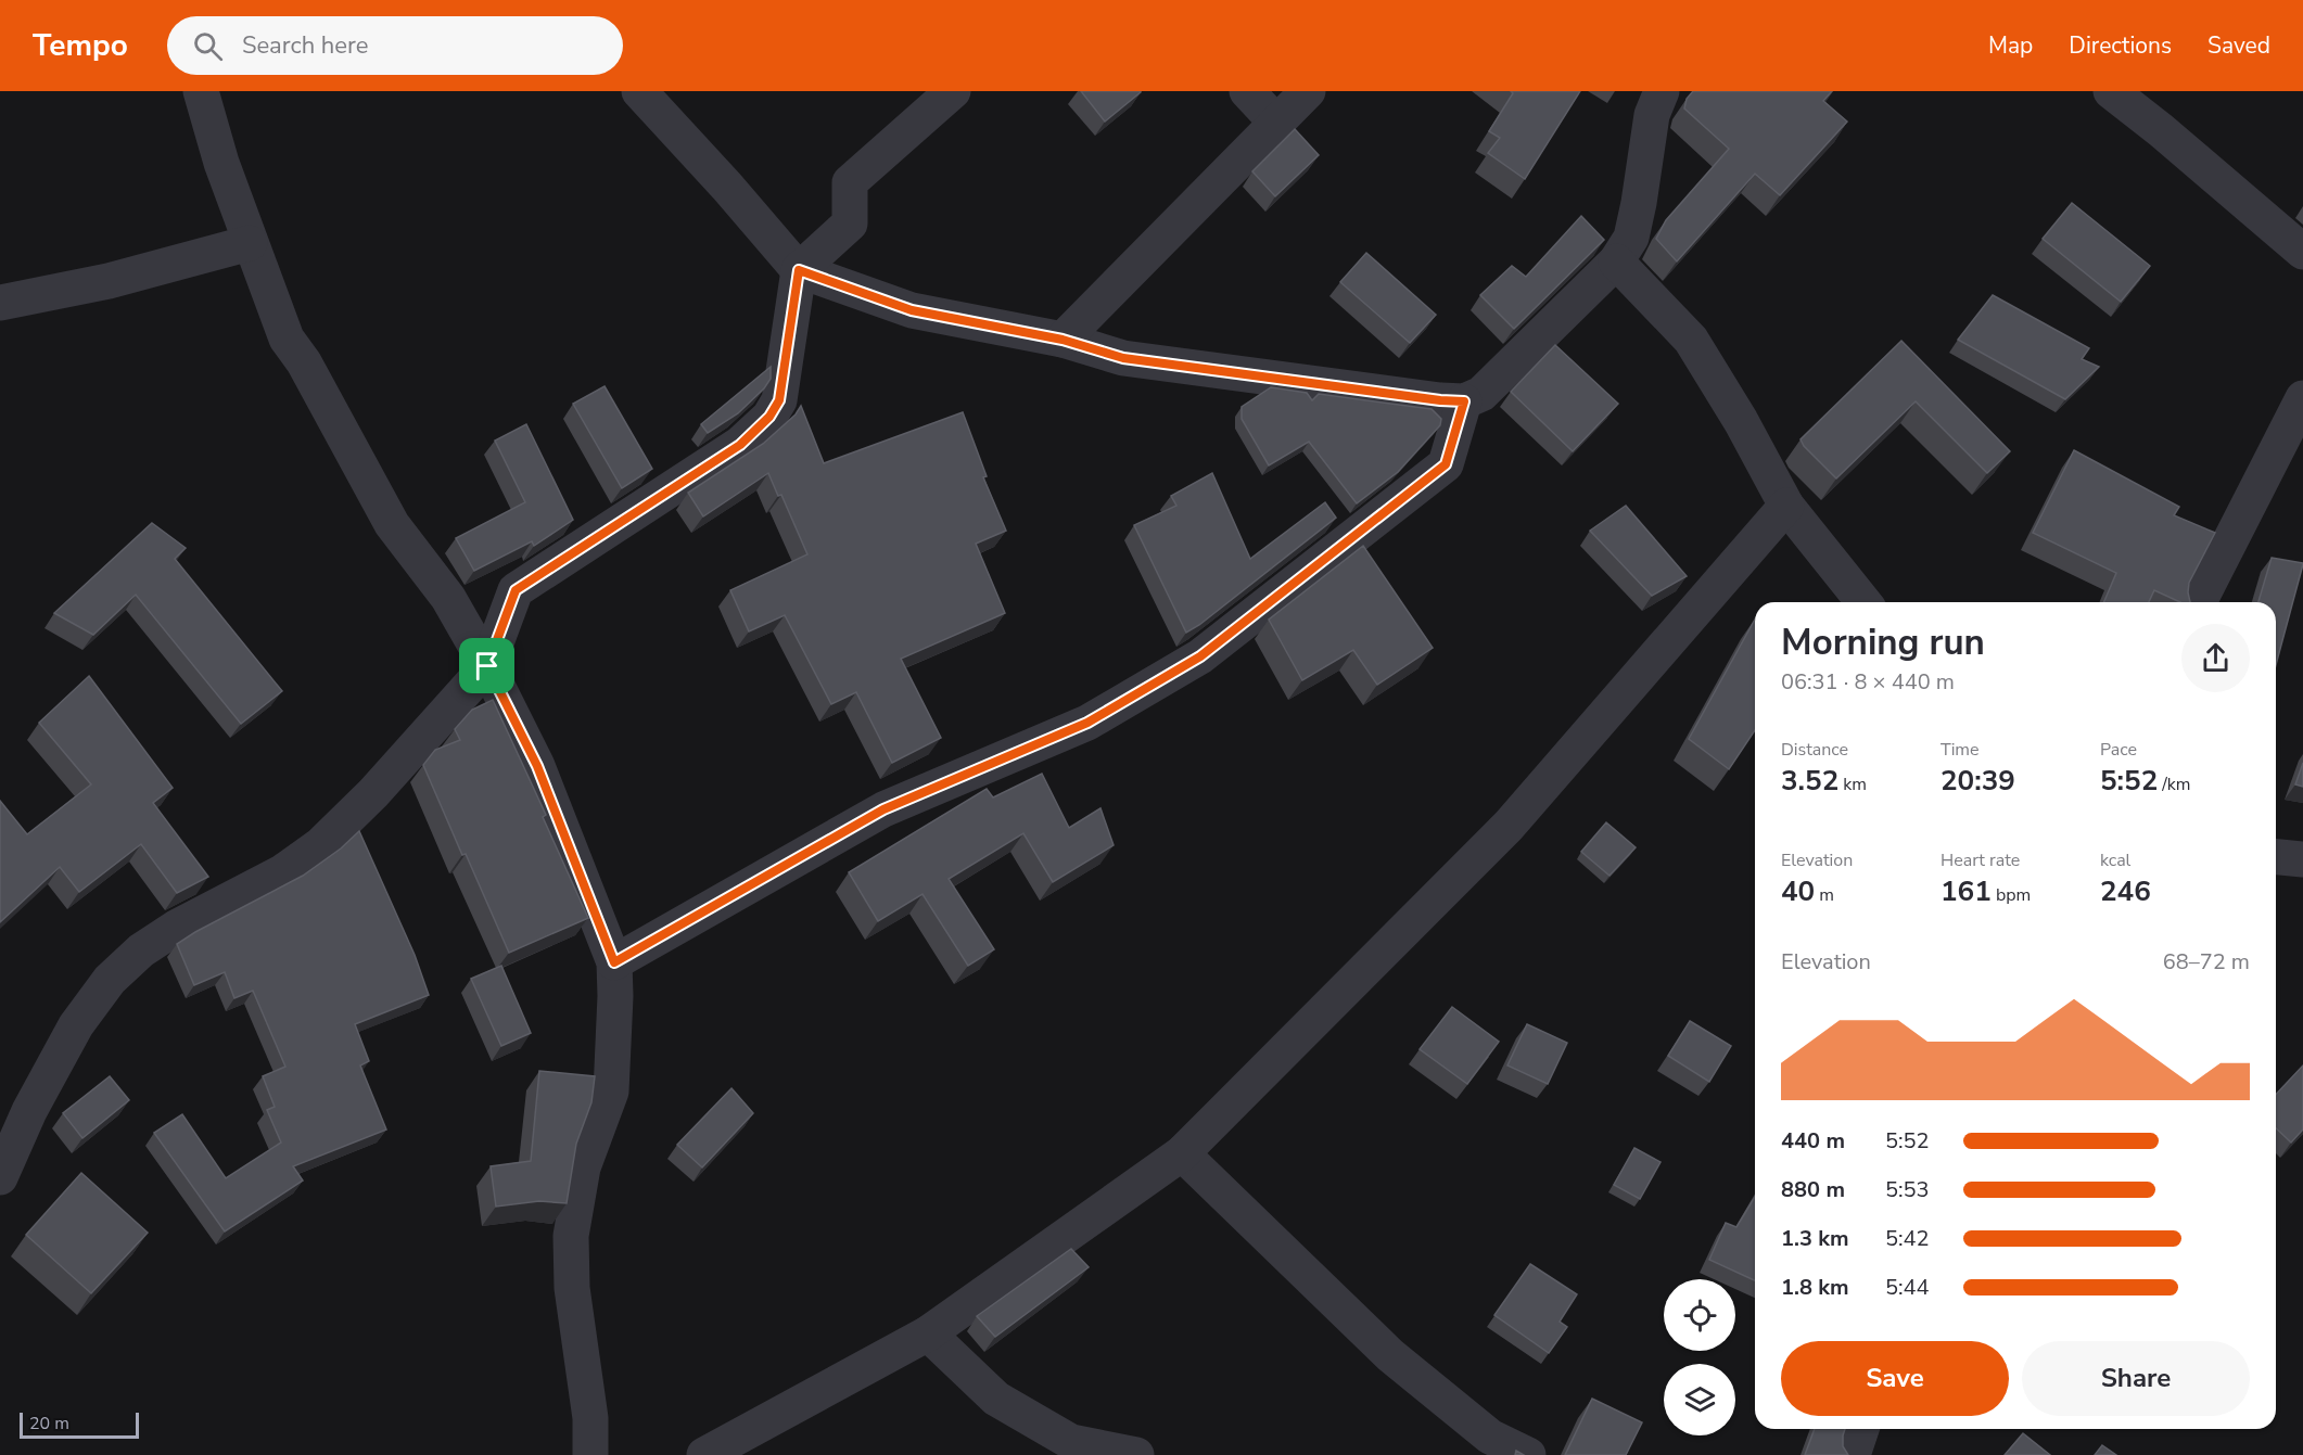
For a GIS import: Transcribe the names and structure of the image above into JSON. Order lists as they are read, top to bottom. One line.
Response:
{"scale_bar":"20 m","page":{"header":"Tempo","search":"Search here","nav":["Map","Directions","Saved"],"heading":["Morning run","06:31 · 8 × 440 m"],"stats":[["Distance","3.52 km"],["Time","20:39"],["Pace","5:52 /km"],["Elevation","40 m"],["Heart rate","161 bpm"],["kcal","246"]],"chart":["Elevation","68–72 m"],"list":[{"name":"440 m","note":"5:52"},{"name":"880 m","note":"5:53"},{"name":"1.3 km","note":"5:42"},{"name":"1.8 km","note":"5:44"}],"buttons":["Save","Share"],"scale":"20 m"}}
